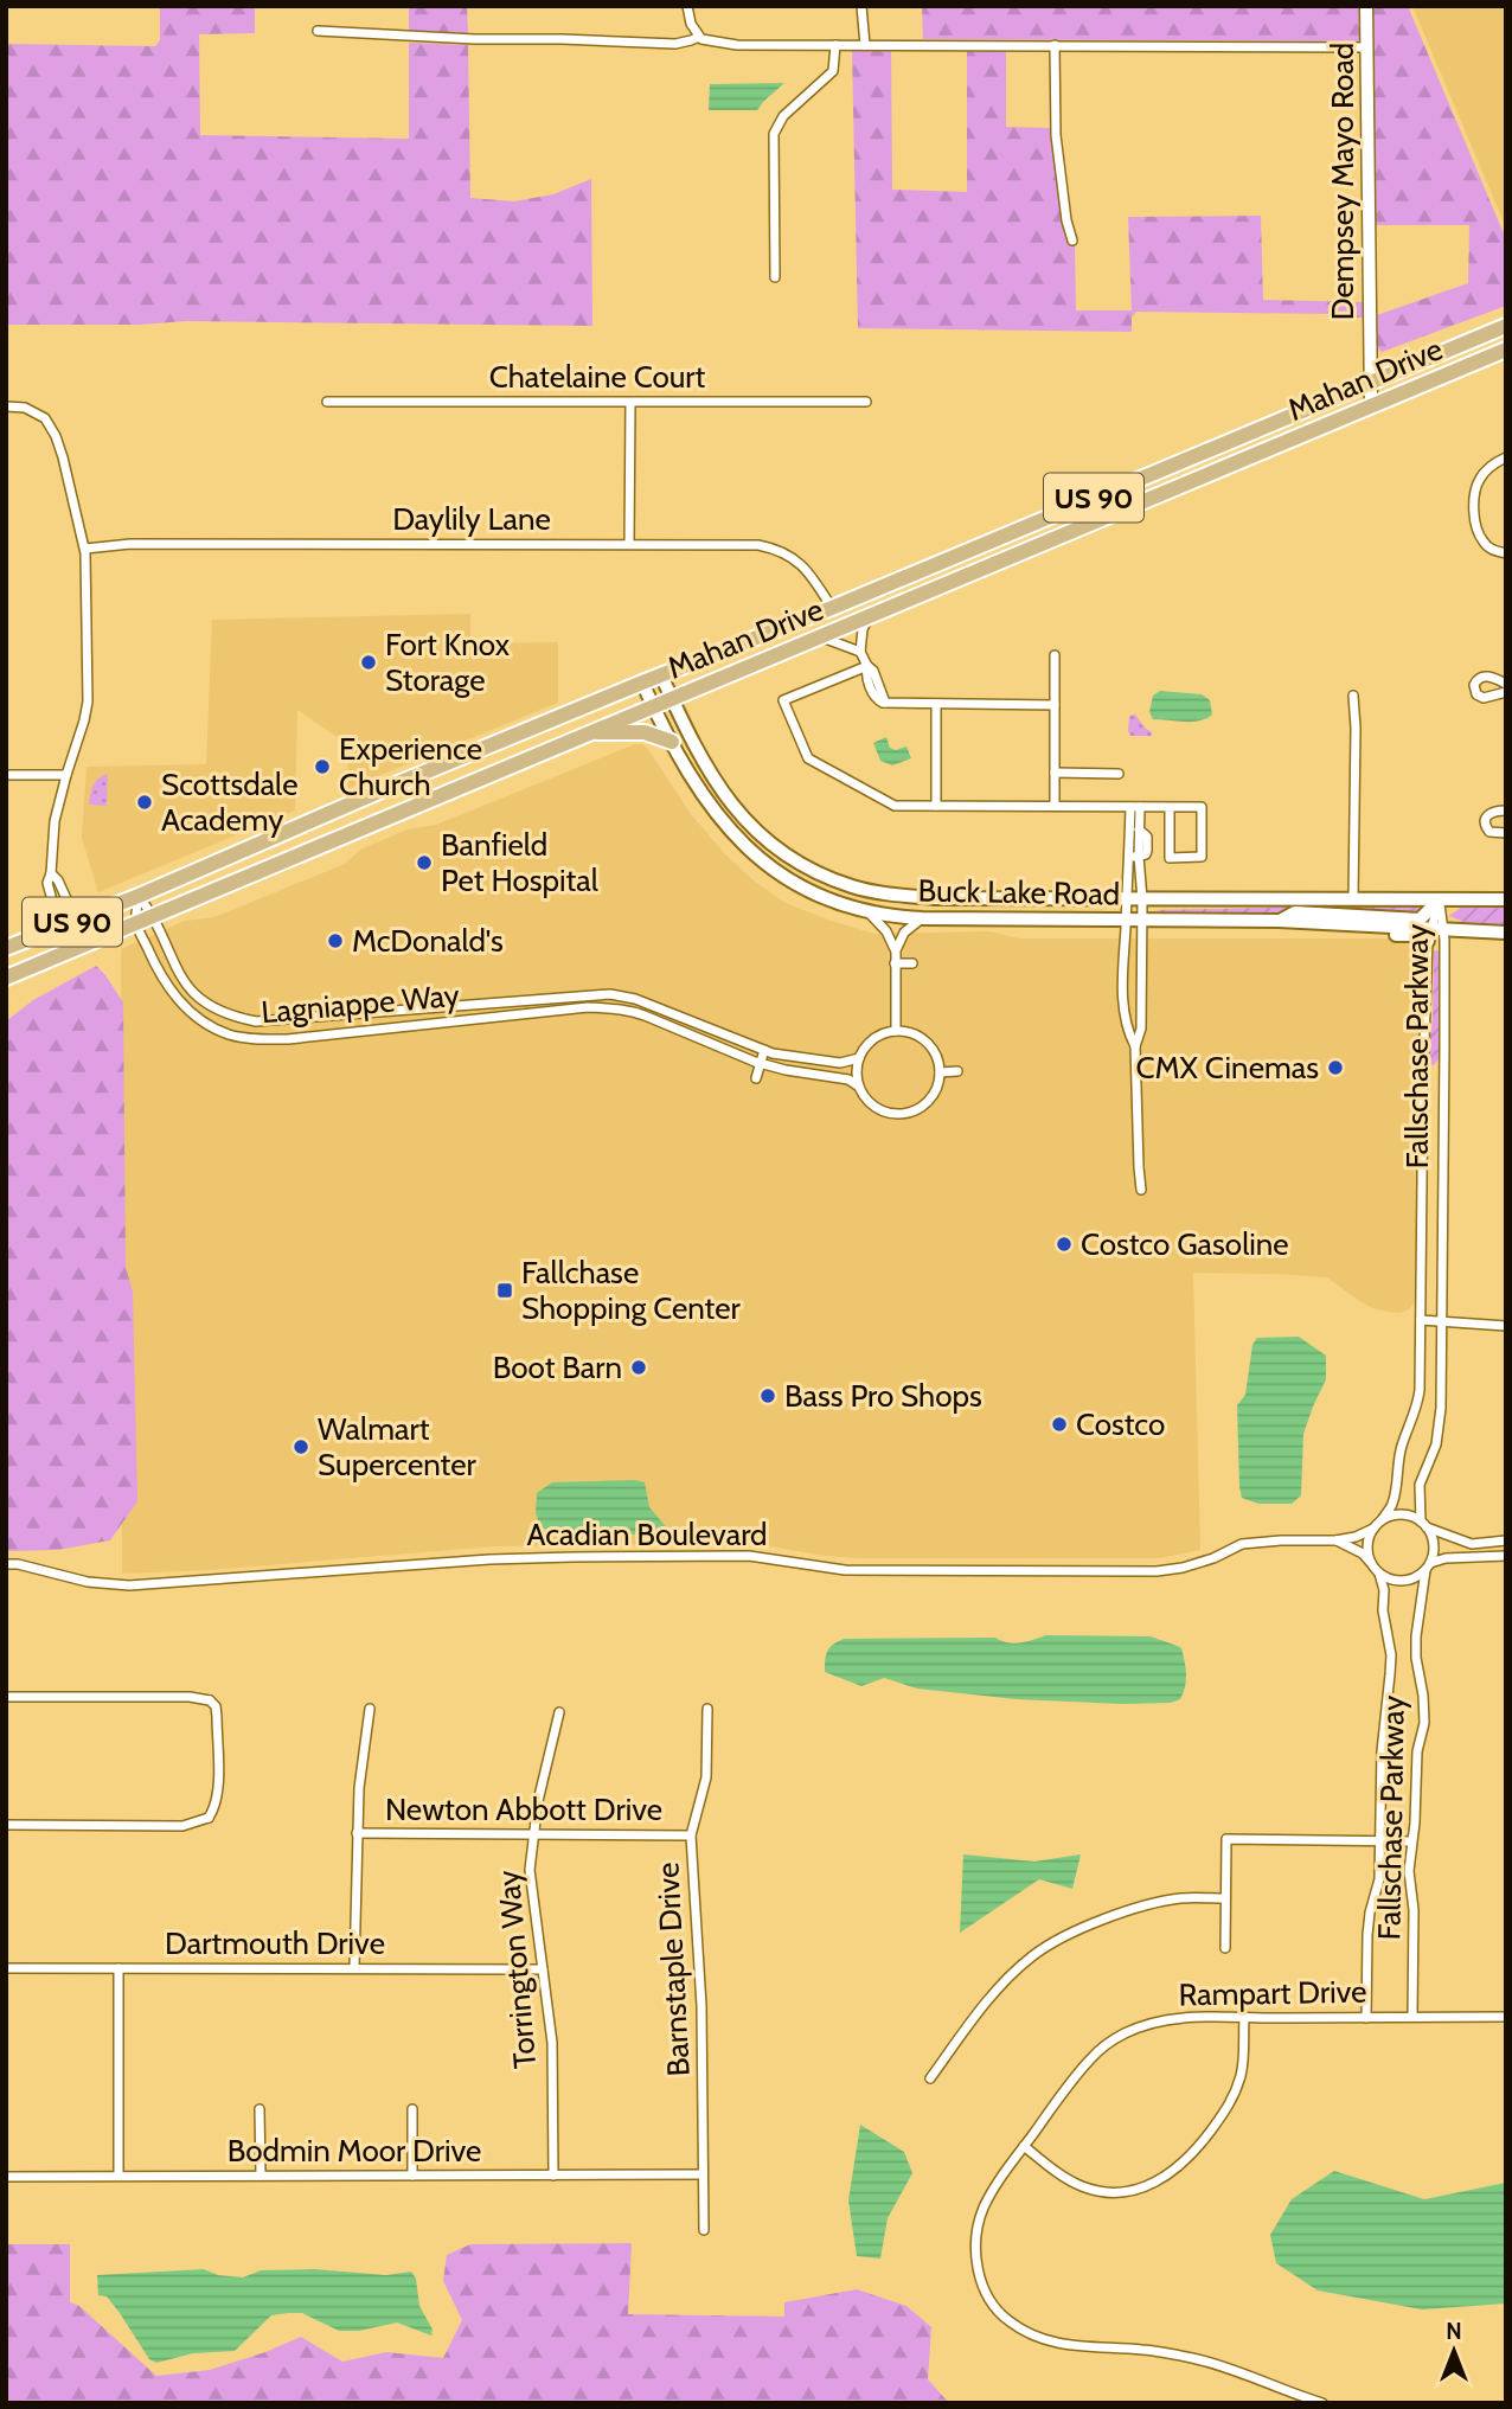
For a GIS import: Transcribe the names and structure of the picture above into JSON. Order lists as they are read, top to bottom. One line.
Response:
{"streets":{"main road":["Mahan Drive","US 90","Buck Lake Road"],"street":["Dempsey Mayo Road","Chatelaine Court","Daylily Lane","Lagniappe Way","Fallschase Parkway","Acadian Boulevard","Newton Abbott Drive","Dartmouth Drive","Torrington Way","Barnstaple Drive","Rampart Drive","Bodmin Moor Drive"]},"crossings":[["Dempsey Mayo Road","Mahan Drive"],["Mahan Drive","Daylily Lane"],["Mahan Drive","Buck Lake Road"],["Mahan Drive","Lagniappe Way"],["Buck Lake Road","Fallschase Parkway"],["Fallschase Parkway","Acadian Boulevard"],["Fallschase Parkway","Rampart Drive"],["Newton Abbott Drive","Torrington Way"],["Newton Abbott Drive","Barnstaple Drive"],["Dartmouth Drive","Torrington Way"],["Torrington Way","Bodmin Moor Drive"],["Barnstaple Drive","Bodmin Moor Drive"]],"places":{"other":["Fort Knox Storage","Experience Church","Scottsdale Academy","Banfield Pet Hospital","McDonald's","CMX Cinemas","Costco Gasoline","Boot Barn","Bass Pro Shops","Costco","Walmart Supercenter"],"transit":["Fallchase Shopping Center"]},"north":"top"}
